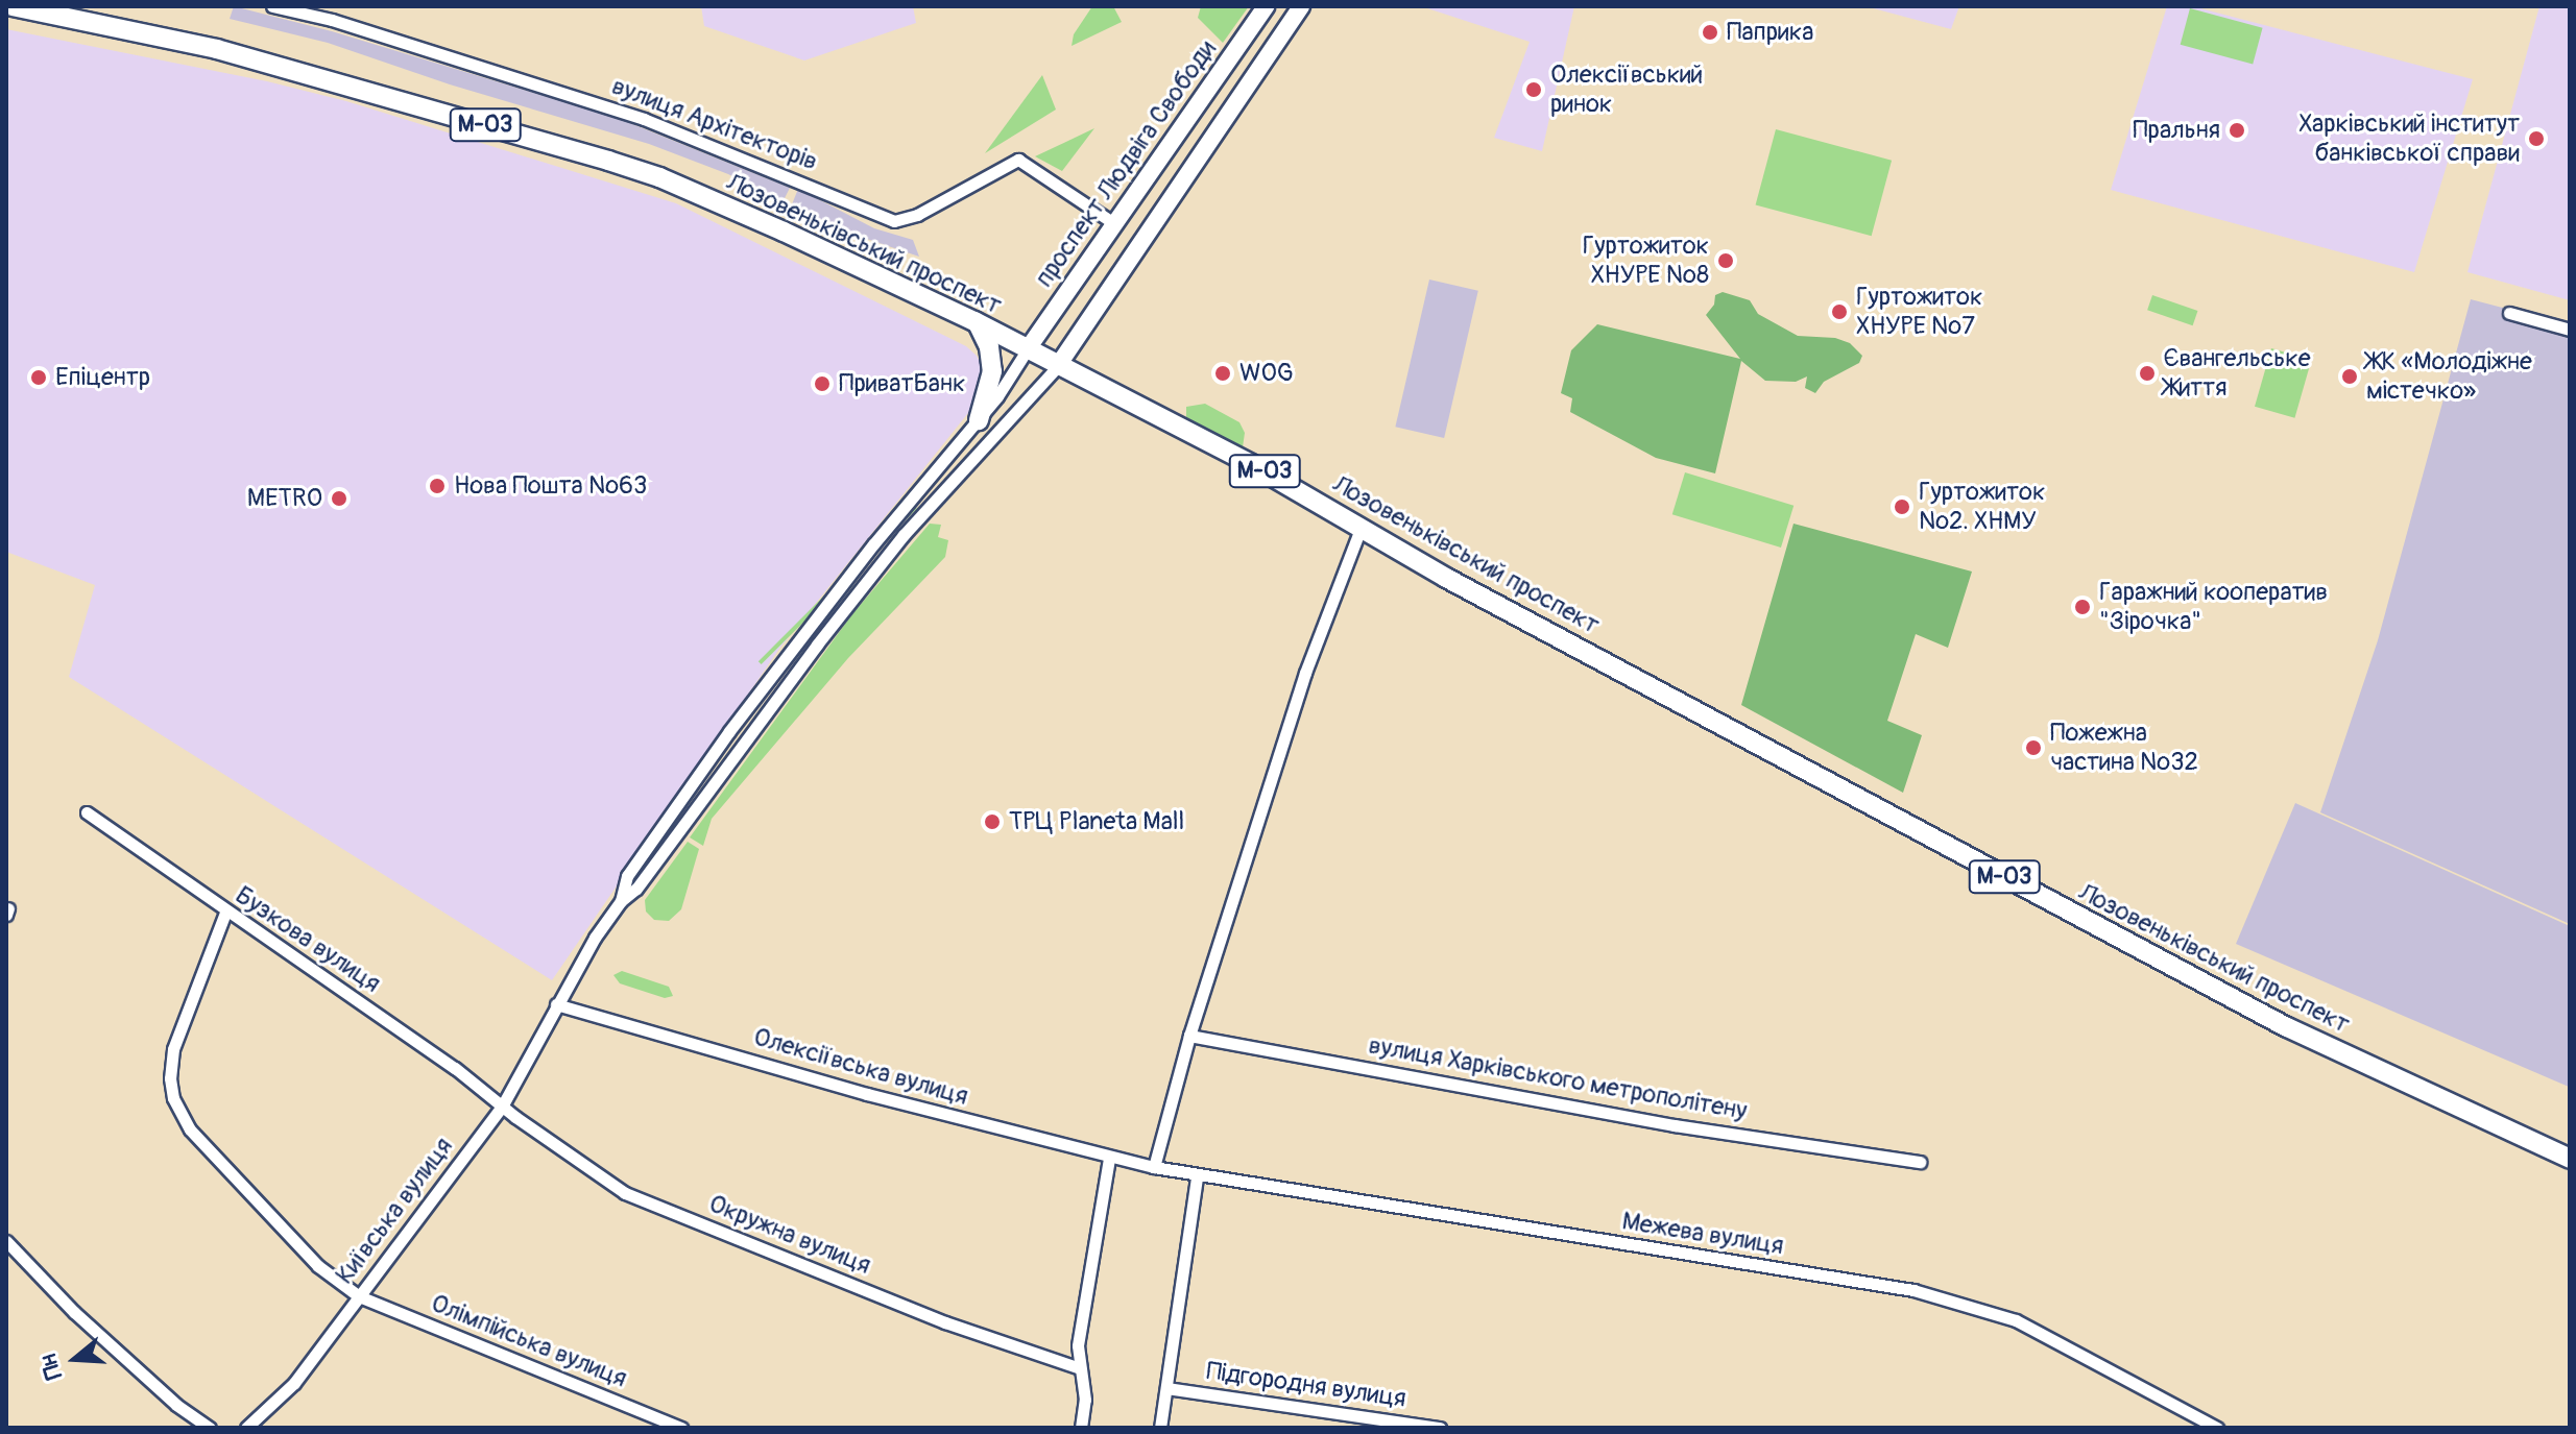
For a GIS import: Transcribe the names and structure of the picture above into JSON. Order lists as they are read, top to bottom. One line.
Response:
{"streets":{"highway":["М-03","Лозовеньківський проспект"],"main road":["проспект Людвіга Свободи"],"street":["вулиця Архітекторів","Бузкова вулиця","Олексіївська вулиця","вулиця Харківського метрополітену","Київська вулиця","Межева вулиця","Окружна вулиця","Олімпійська вулиця","Підгородня вулиця"]},"crossings":[["вулиця Архітекторів","проспект Людвіга Свободи"],["проспект Людвіга Свободи","Лозовеньківський проспект"],["Бузкова вулиця","Київська вулиця"],["Бузкова вулиця","Окружна вулиця"],["Бузкова вулиця","Олімпійська вулиця"],["Олексіївська вулиця","Київська вулиця"],["Олексіївська вулиця","Межева вулиця"],["Київська вулиця","Окружна вулиця"],["Київська вулиця","Олімпійська вулиця"]],"places":["Паприка","Олексіївський ринок","Пральня","Харківський інститут банківської справи","Гуртожиток ХНУРЕ №8","Гуртожиток ХНУРЕ №7","WOG","Євангельське Життя","ЖК «Молодіжне містечко»","Епіцентр","ПриватБанк","Нова Пошта №63","METRO","Гуртожиток №2. ХНМУ","Гаражний кооператив \"Зірочка\"","Пожежна частина №32","ТРЦ Planeta Mall"],"north":"left"}
